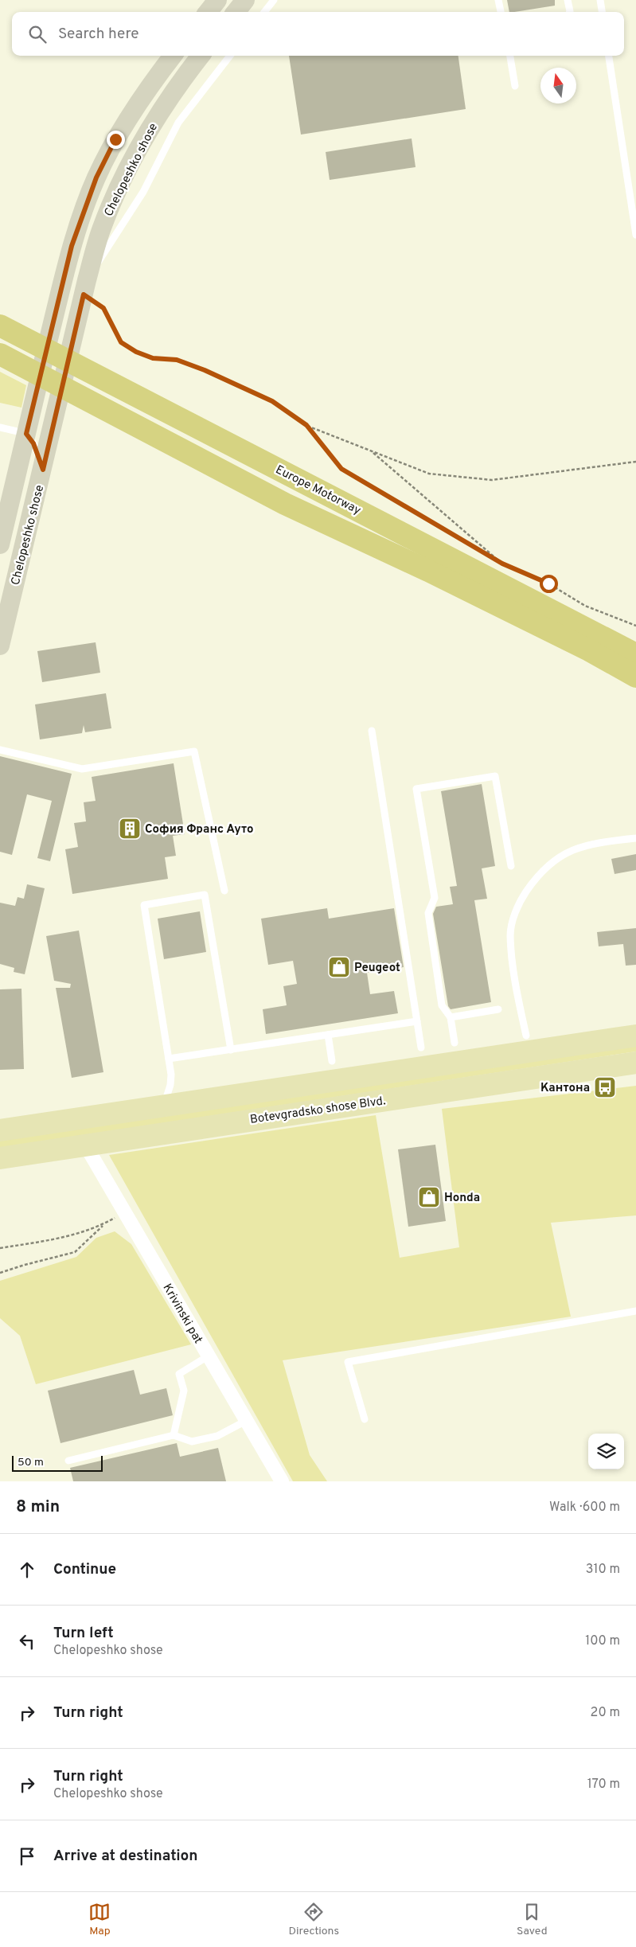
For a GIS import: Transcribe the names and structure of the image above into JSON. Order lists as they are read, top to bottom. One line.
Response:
{"streets":{"highway":["Europe Motorway"],"main road":["Chelopeshko shose","Botevgradsko shose Blvd."],"street":["Krivinski pat"]},"crossings":[["Botevgradsko shose Blvd.","Krivinski pat"]],"places":{"building":["София Франс Ауто"],"shop":["Peugeot","Honda"],"bus stop":["Кантона"]},"scale_bar":"50 m","north":"top","page":{"search":"Search here","scale":"50 m","heading":["8 min","Walk · 600 m"],"list":[["Continue","310 m"],["Turn left","Chelopeshko shose","100 m"],["Turn right","20 m"],["Turn right","Chelopeshko shose","170 m"],"Arrive at destination"],"nav":["Map","Directions","Saved"]}}
